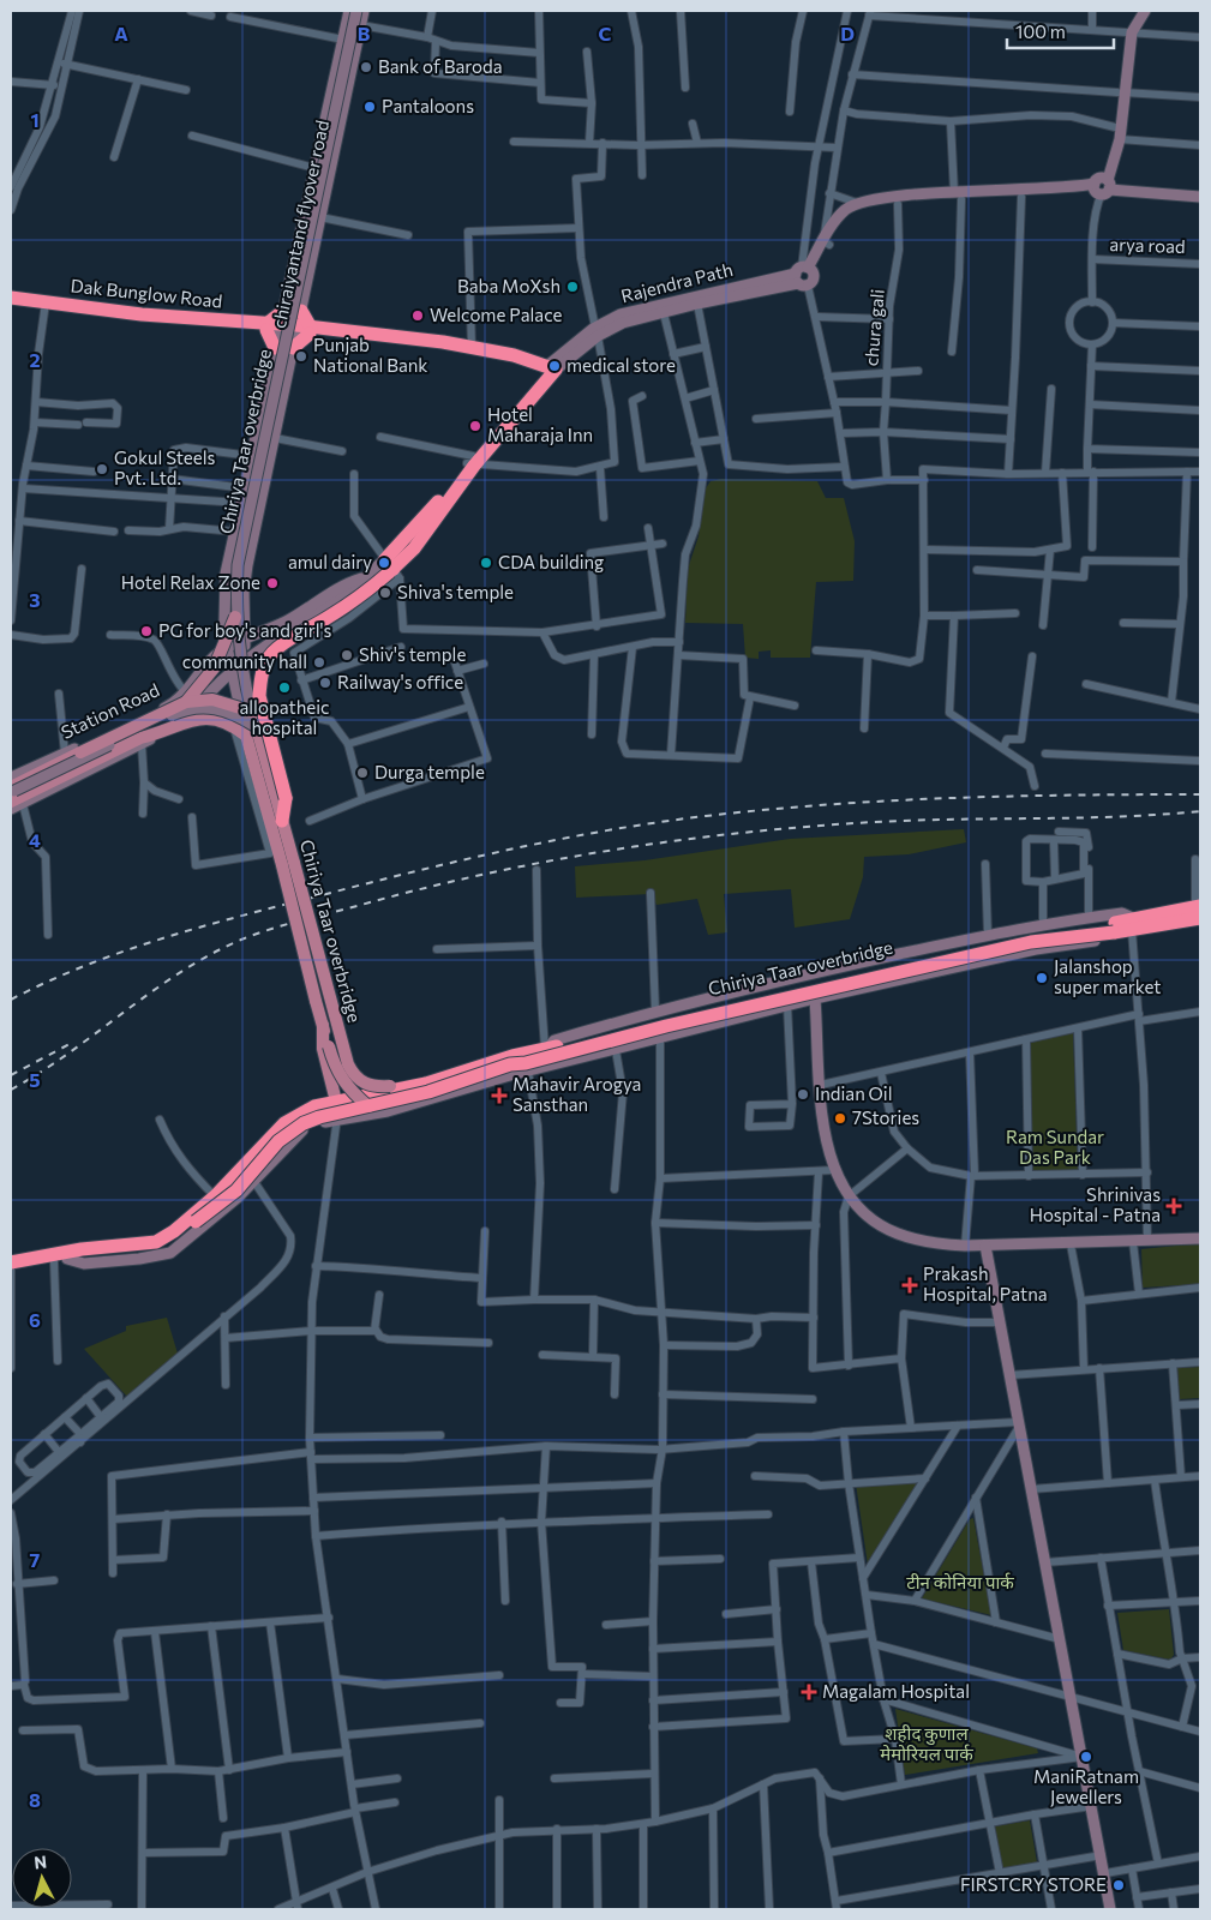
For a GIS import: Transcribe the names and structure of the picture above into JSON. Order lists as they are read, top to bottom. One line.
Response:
{"streets":{"highway":["Rajendra Path","Dak Bunglow Road","Chiriya Taar overbridge"],"main road":["chiraiyantand flyover road","Station Road"],"street":["arya road","chura gali"]},"crossings":[["chiraiyantand flyover road","Station Road"]],"parks":["Ram Sundar Das Park","टीन कोनिया पार्क","शहीद कुणाल मेमोरियल पार्क"],"places":{"other":["Bank of Baroda","Pantaloons","Baba MoXsh","Welcome Palace","Punjab National Bank","medical store","Hotel Maharaja Inn","Gokul Steels Pvt. Ltd.","amul dairy","CDA building","Hotel Relax Zone","Shiva's temple","PG for boy's and girl's","Shiv's temple","community hall","Railway's office","allopatheic hospital","Durga temple","Jalanshop super market","Indian Oil","7Stories","ManiRatnam Jewellers","FIRSTCRY STORE"],"health":["Mahavir Arogya Sansthan","Shrinivas Hospital - Patna","Prakash Hospital, Patna","Magalam Hospital"]},"scale_bar":"100 m","north":"top","grid":{"columns":["A","B","C","D"],"rows":["1","2","3","4","5","6","7","8"]}}
